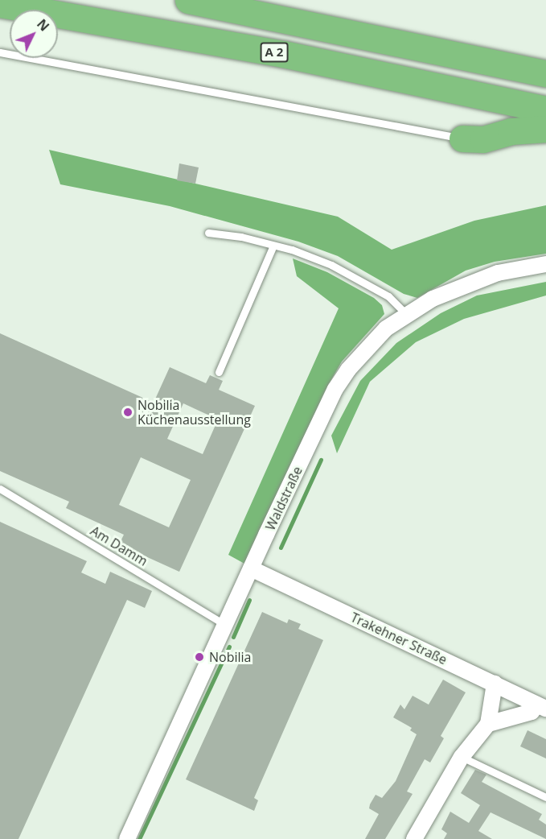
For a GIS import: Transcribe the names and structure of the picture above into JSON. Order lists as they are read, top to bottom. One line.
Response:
{"streets":{"highway":["A 2"],"street":["Waldstraße","Trakehner Straße"],"lane":["Am Damm"]},"crossings":[["Waldstraße","Am Damm"],["Waldstraße","Trakehner Straße"]],"places":["Nobilia Küchenausstellung","Nobilia"],"north":"top right"}
